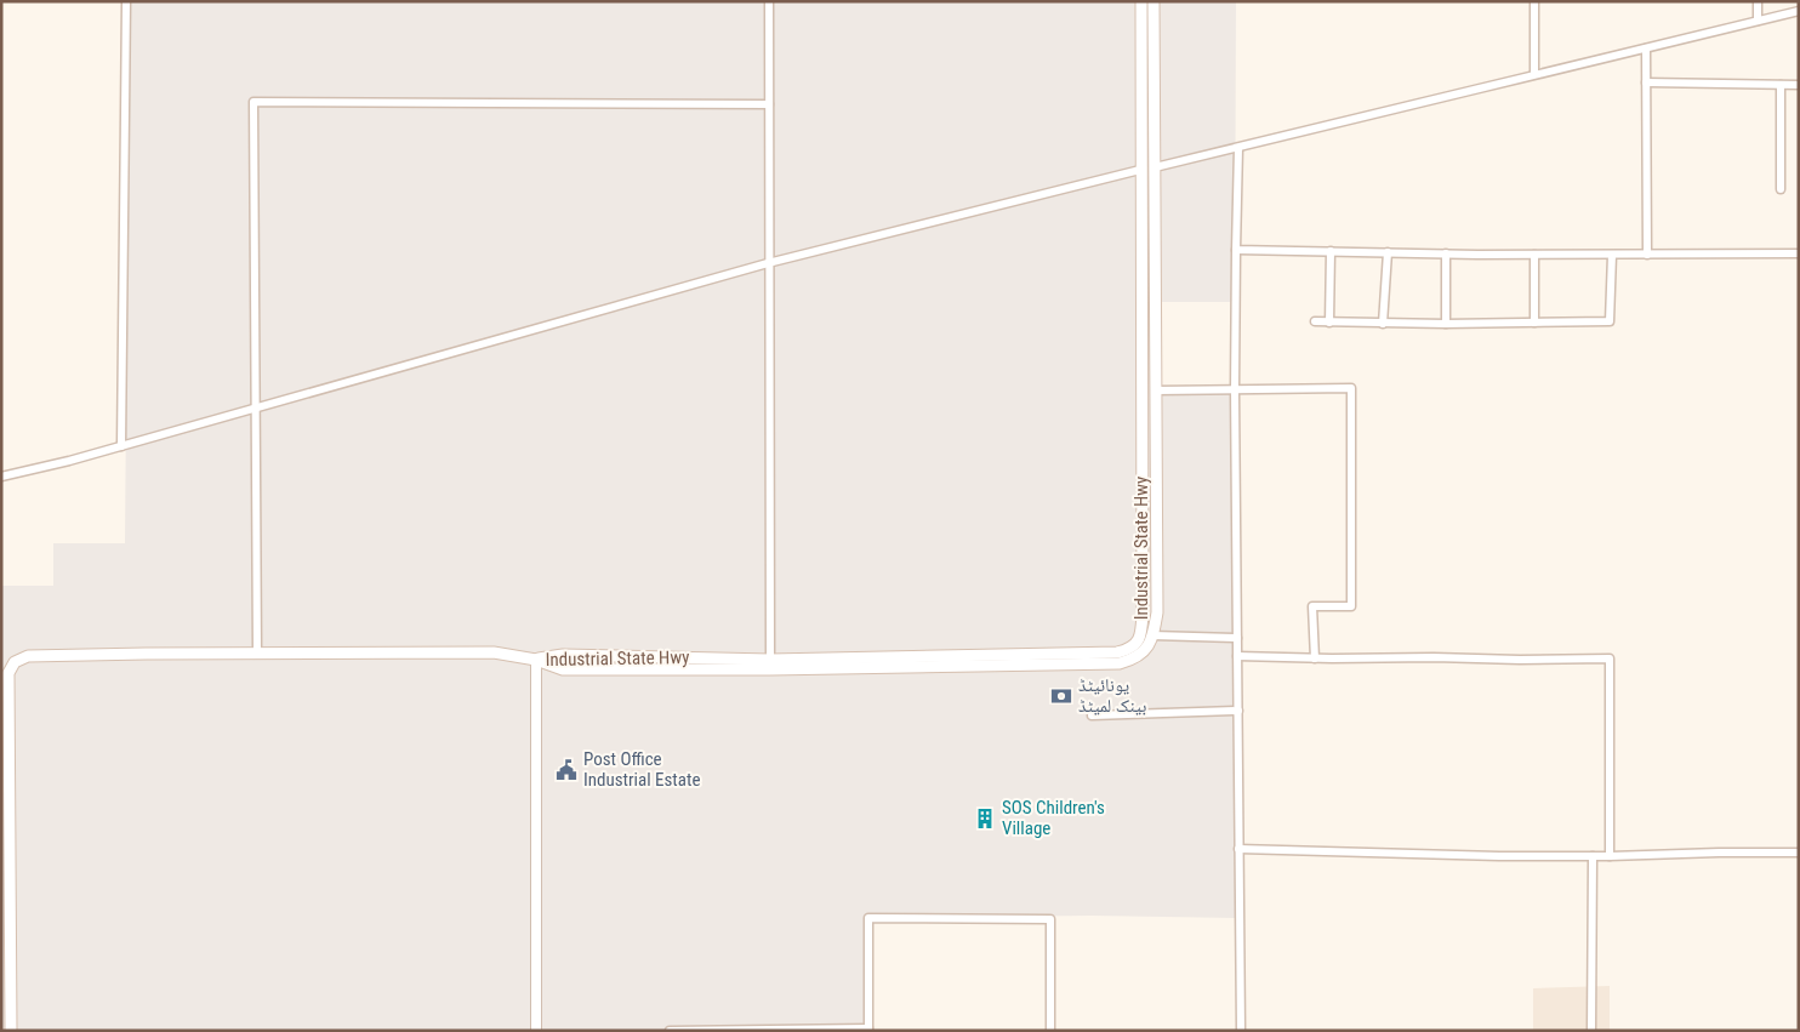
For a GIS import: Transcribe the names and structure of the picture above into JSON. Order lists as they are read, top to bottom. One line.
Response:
{"streets":{"main road":["Industrial State Hwy"]},"places":{"bank":["یونائیٹڈ بینک لمیٹڈ"],"public building":["Post Office Industrial Estate"],"building":["SOS Children's Village"]}}
